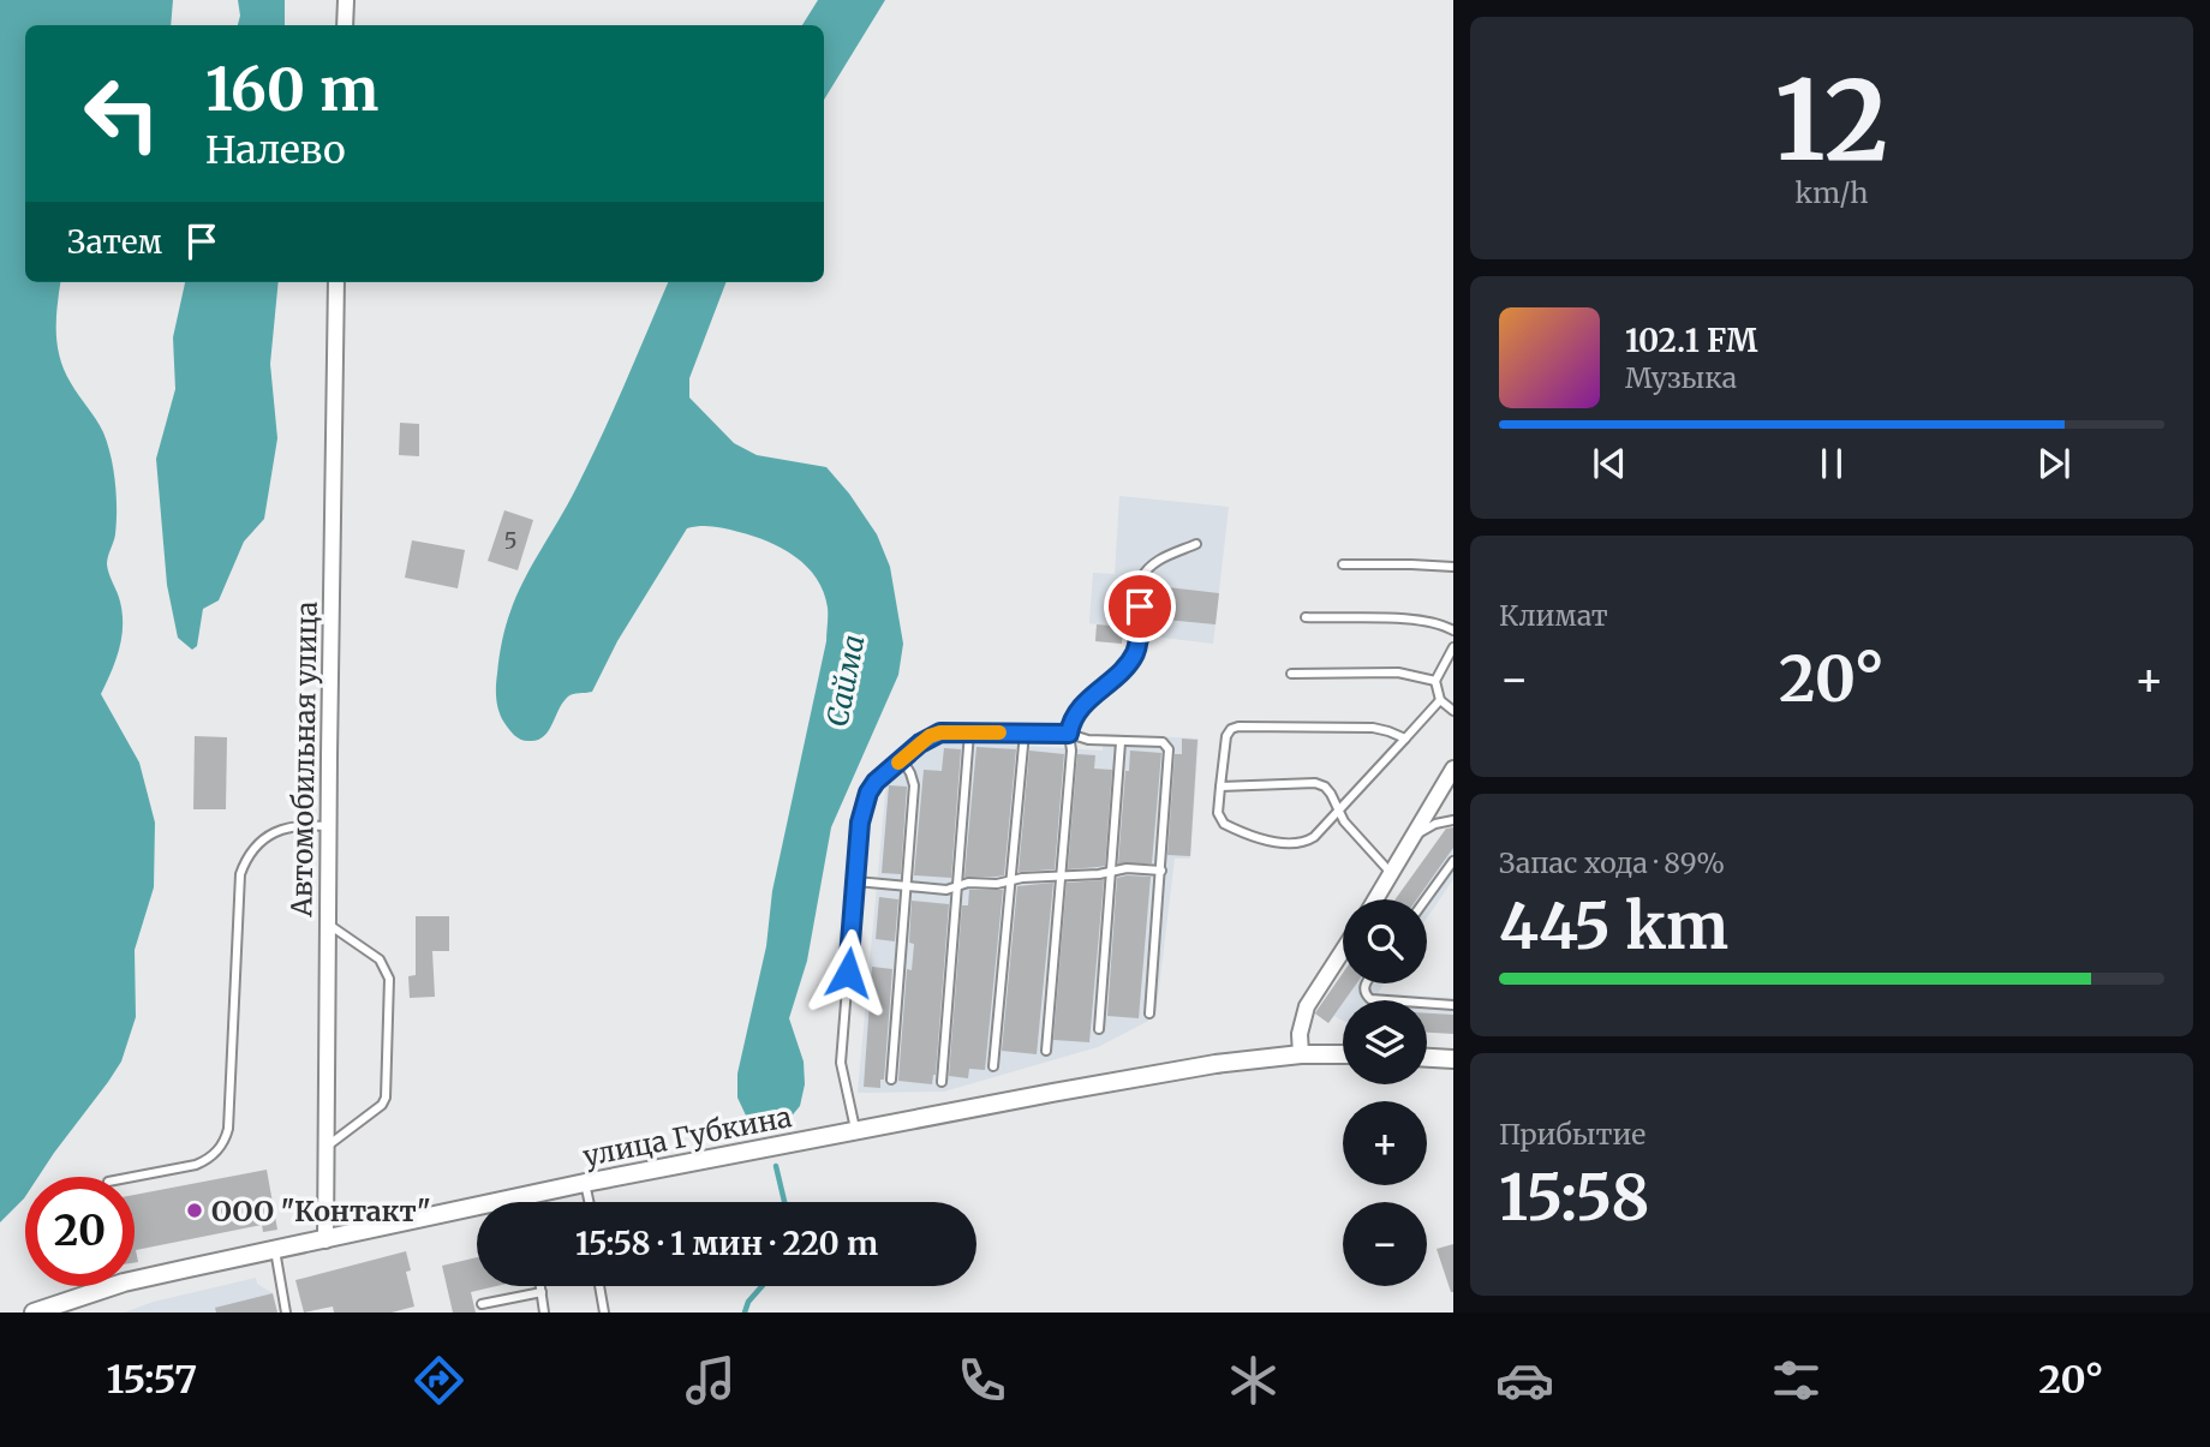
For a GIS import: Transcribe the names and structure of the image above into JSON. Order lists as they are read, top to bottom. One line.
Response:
{"streets":{"street":["Автомобильная улица","улица Губкина"]},"crossings":[["Автомобильная улица","улица Губкина"]],"water":["Сайма"],"places":["ООО \"Контакт\""],"house_numbers":["5"],"page":{"tile":[["12","km/h"],"Климат",["Запас хода · 89%","445 km"],["Прибытие","15:58"]],"turn":["160 m","Налево"],"then":"Затем","song":["102.1 FM","Музыка"],"heat":["−","20°","+"],"map_buttons":["+","−"],"limit":"20","trip":"15:58 · 1 мин · 220 m","tabs":["15:57","20°"]}}
